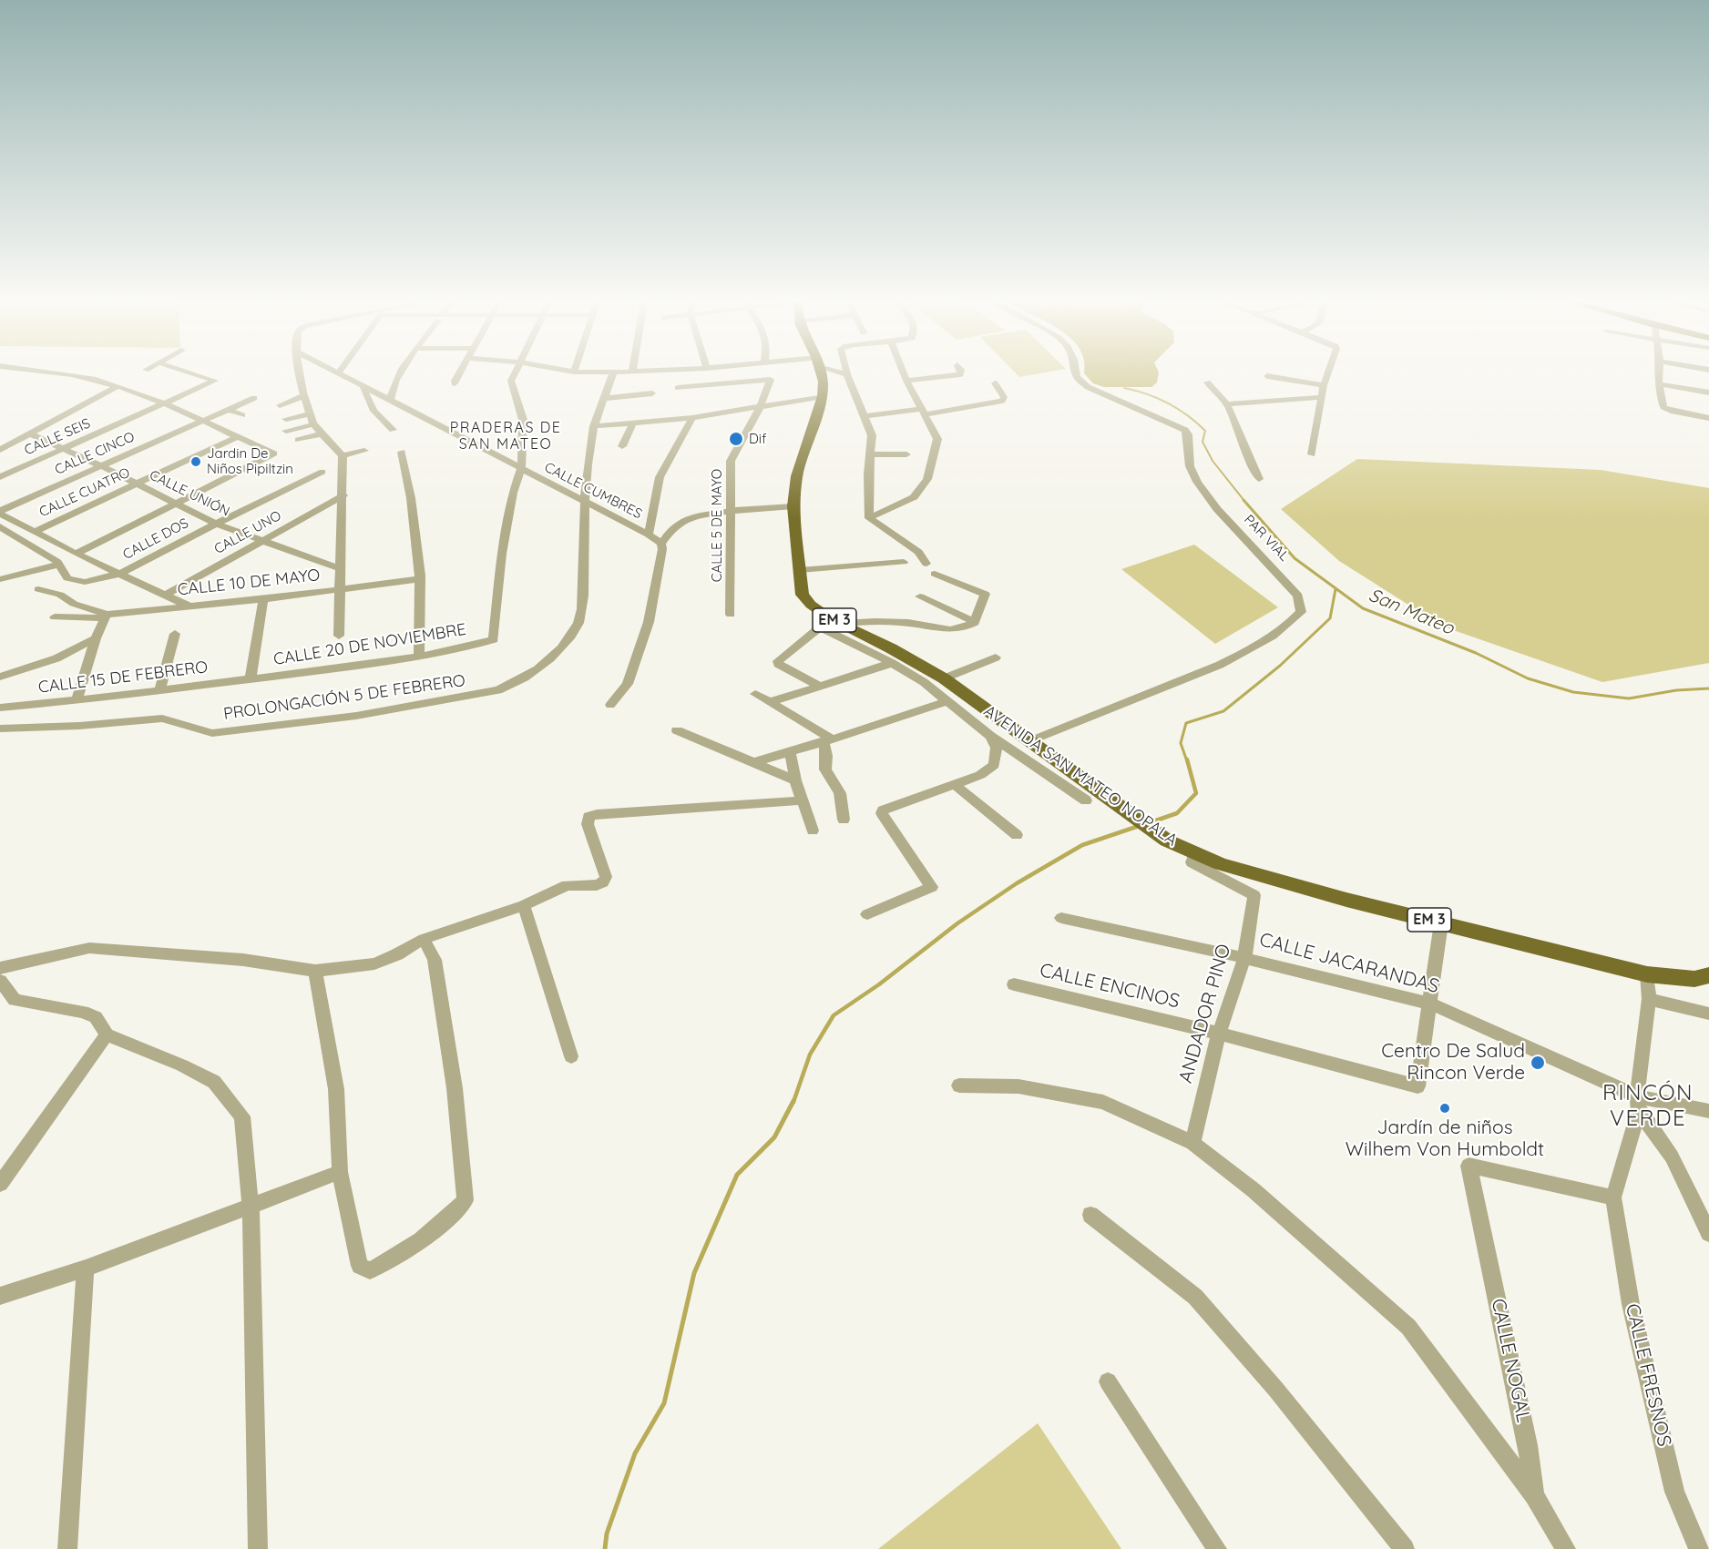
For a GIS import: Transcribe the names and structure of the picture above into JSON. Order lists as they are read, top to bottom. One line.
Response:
{"streets":{"main road":["EM 3","AVENIDA SAN MATEO NOPALA"],"street":["CALLE SEIS","CALLE CINCO","CALLE CUMBRES","CALLE CUATRO","CALLE UNIÓN","CALLE 5 DE MAYO","CALLE UNO","PAR VIAL","CALLE DOS","CALLE 10 DE MAYO","CALLE 20 DE NOVIEMBRE","CALLE 15 DE FEBRERO","PROLONGACIÓN 5 DE FEBRERO","CALLE JACARANDAS","CALLE ENCINOS","ANDADOR PINO","CALLE NOGAL","CALLE FRESNOS"]},"crossings":[["CALLE SEIS","CALLE UNIÓN"],["CALLE CINCO","CALLE UNIÓN"],["CALLE CUMBRES","CALLE 20 DE NOVIEMBRE"],["CALLE CUMBRES","PROLONGACIÓN 5 DE FEBRERO"],["CALLE CUATRO","CALLE UNIÓN"],["CALLE UNIÓN","CALLE UNO"],["CALLE UNIÓN","CALLE DOS"],["PAR VIAL","AVENIDA SAN MATEO NOPALA"],["CALLE 20 DE NOVIEMBRE","CALLE 15 DE FEBRERO"],["AVENIDA SAN MATEO NOPALA","ANDADOR PINO"],["CALLE JACARANDAS","CALLE ENCINOS"],["CALLE JACARANDAS","ANDADOR PINO"],["CALLE ENCINOS","ANDADOR PINO"],["CALLE NOGAL","CALLE FRESNOS"]],"districts":["PRADERAS DE SAN MATEO","RINCÓN VERDE"],"water":["San Mateo"],"places":["Dif","Jardin De Niños Pipiltzin","Centro De Salud Rincon Verde","Jardín de niños Wilhem Von Humboldt"]}
